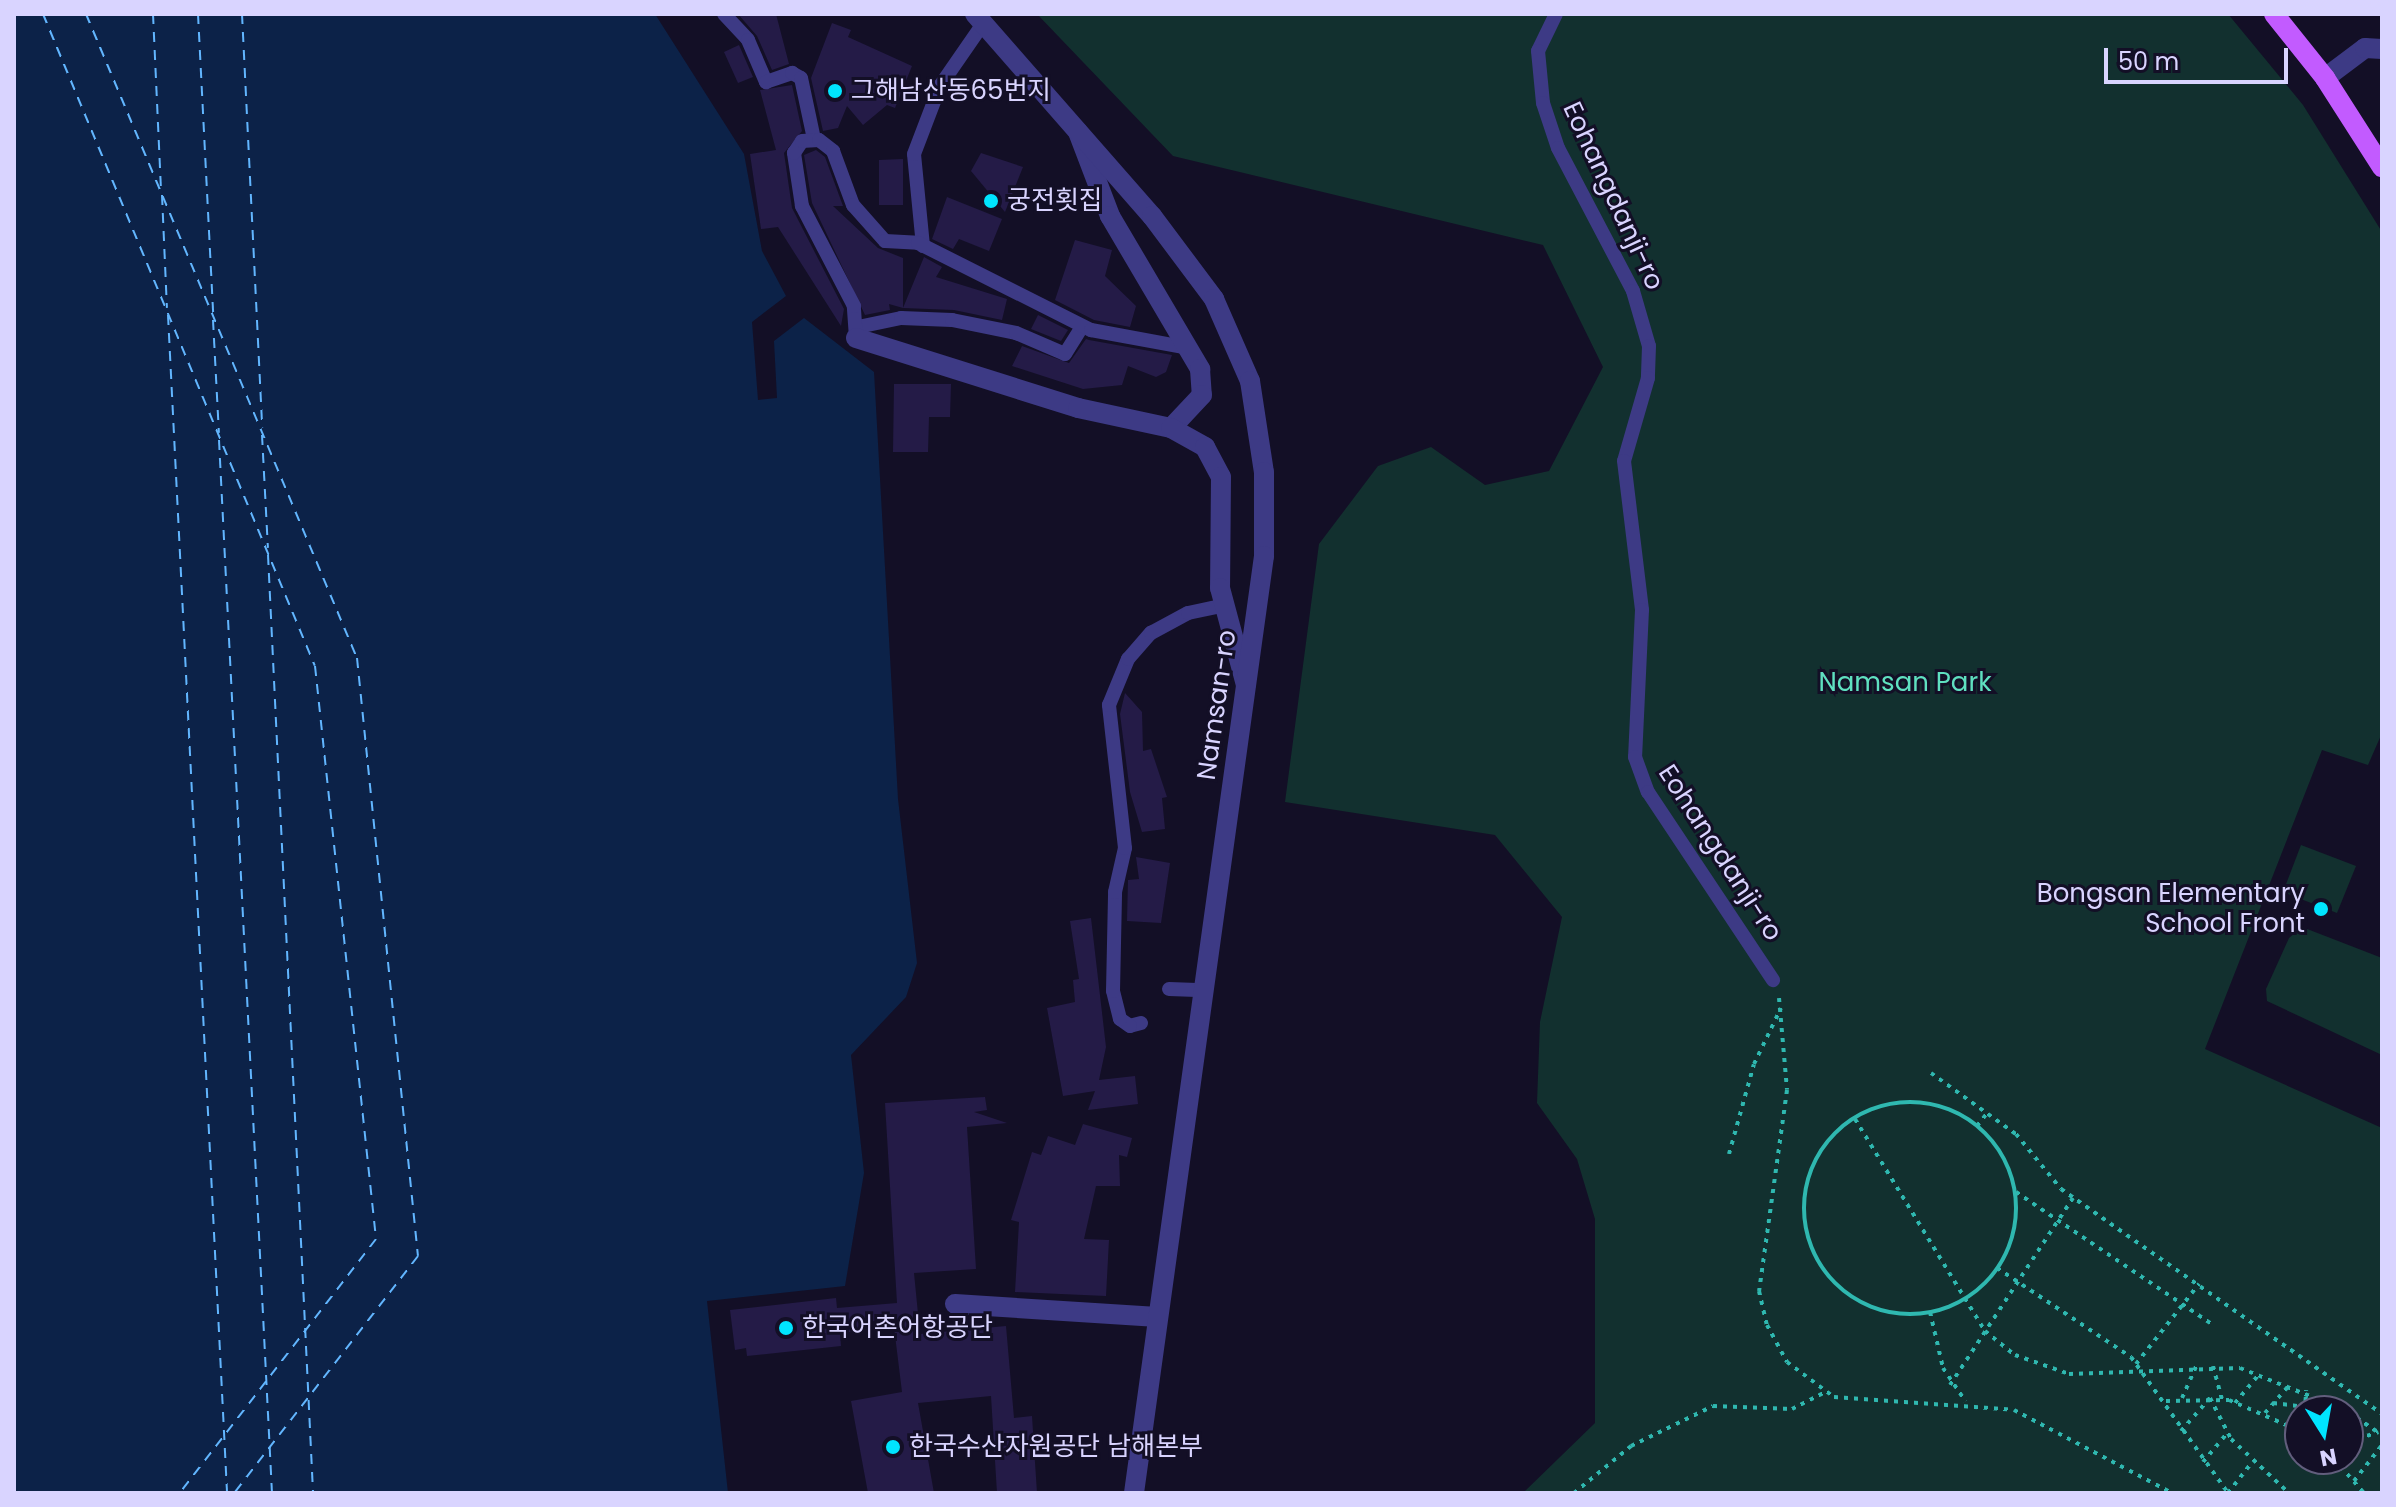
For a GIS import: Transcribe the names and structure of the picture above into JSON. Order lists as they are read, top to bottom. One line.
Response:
{"streets":{"street":["Namsan-ro"],"lane":["Eohangdanji-ro"]},"parks":["Namsan Park"],"places":["그해남산동65번지","궁전횟집","Bongsan Elementary School Front","한국어촌어항공단","한국수산자원공단 남해본부"],"scale_bar":"50 m","north":"bottom"}
